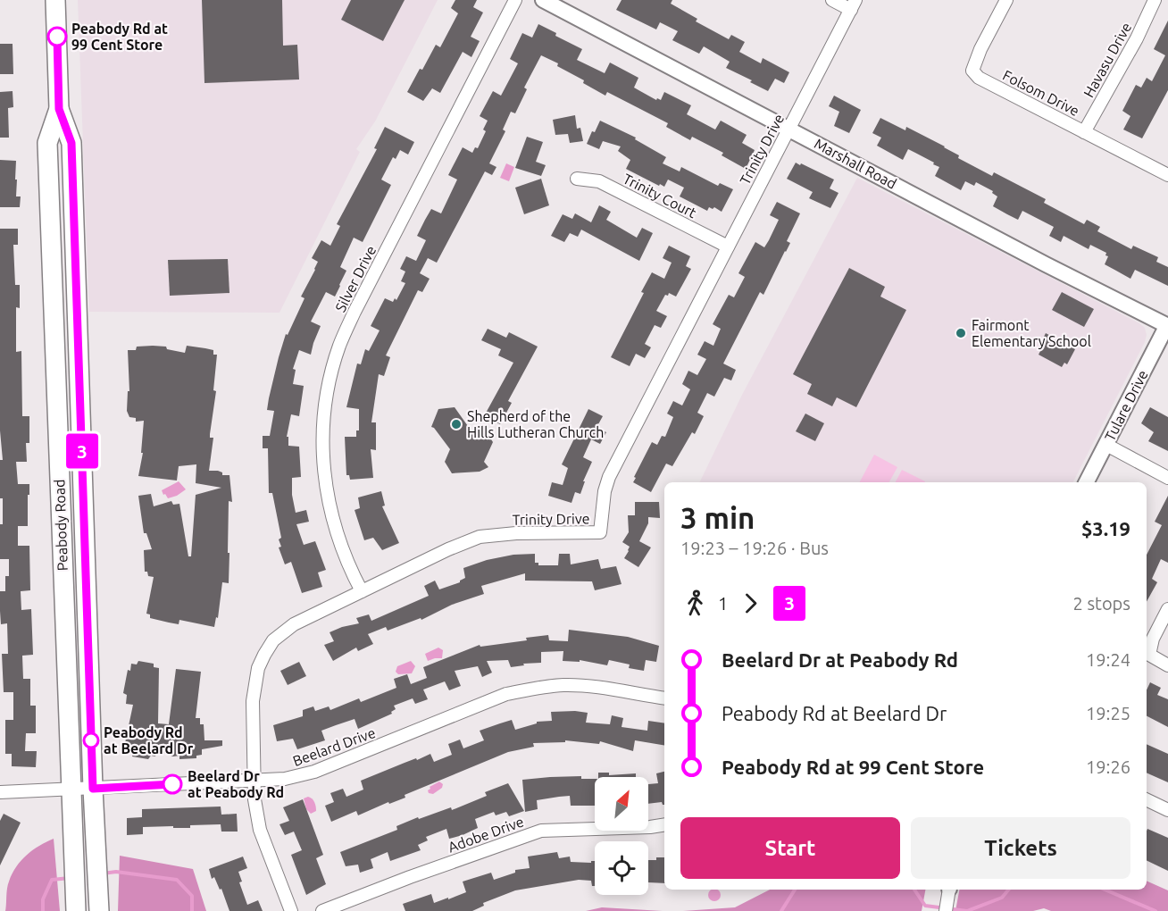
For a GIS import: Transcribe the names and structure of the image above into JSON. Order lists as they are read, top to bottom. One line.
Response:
{"streets":{"main road":["Peabody Road"],"street":["Havasu Drive","Folsom Drive","Trinity Drive","Marshall Road","Trinity Court","Silver Drive","Tulare Drive","Beelard Drive","Adobe Drive"]},"crossings":[["Havasu Drive","Folsom Drive"],["Trinity Drive","Marshall Road"],["Trinity Drive","Trinity Court"],["Trinity Drive","Silver Drive"],["Trinity Drive","Beelard Drive"],["Marshall Road","Tulare Drive"],["Peabody Road","Beelard Drive"]],"places":["Peabody Rd at 99 Cent Store","Fairmont Elementary School","Shepherd of the Hills Lutheran Church","Peabody Rd at Beelard Dr","Beelard Dr at Peabody Rd"],"lines":["bus line 3"],"north":"top right","page":{"on_map":"3","heading":["3 min","19:23 – 19:26 · Bus","$3.19"],"legs":["1","3","2 stops"],"list":[{"name":"Beelard Dr at Peabody Rd","value":"19:24"},{"name":"Peabody Rd at Beelard Dr","value":"19:25"},{"name":"Peabody Rd at 99 Cent Store","value":"19:26"}],"buttons":["Start","Tickets"]}}
